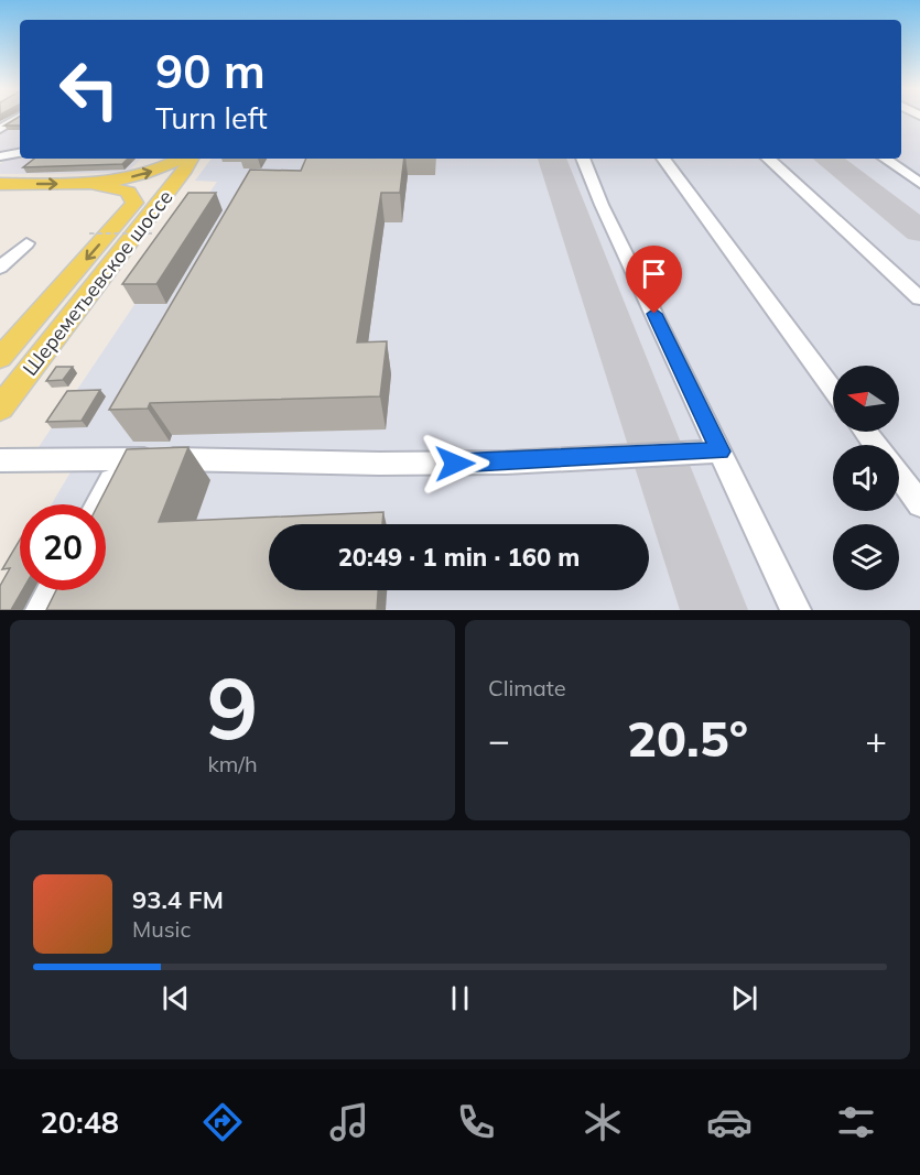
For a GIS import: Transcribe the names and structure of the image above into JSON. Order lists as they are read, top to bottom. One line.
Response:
{"streets":{"main road":["Шереметьевское шоссе"]},"north":"left","page":{"turn":["90 m","Turn left"],"limit":"20","trip":"20:49 · 1 min · 160 m","tile":[["9","km/h"],"Climate"],"heat":["−","20.5°","+"],"song":["93.4 FM","Music"],"tabs":"20:48"}}
